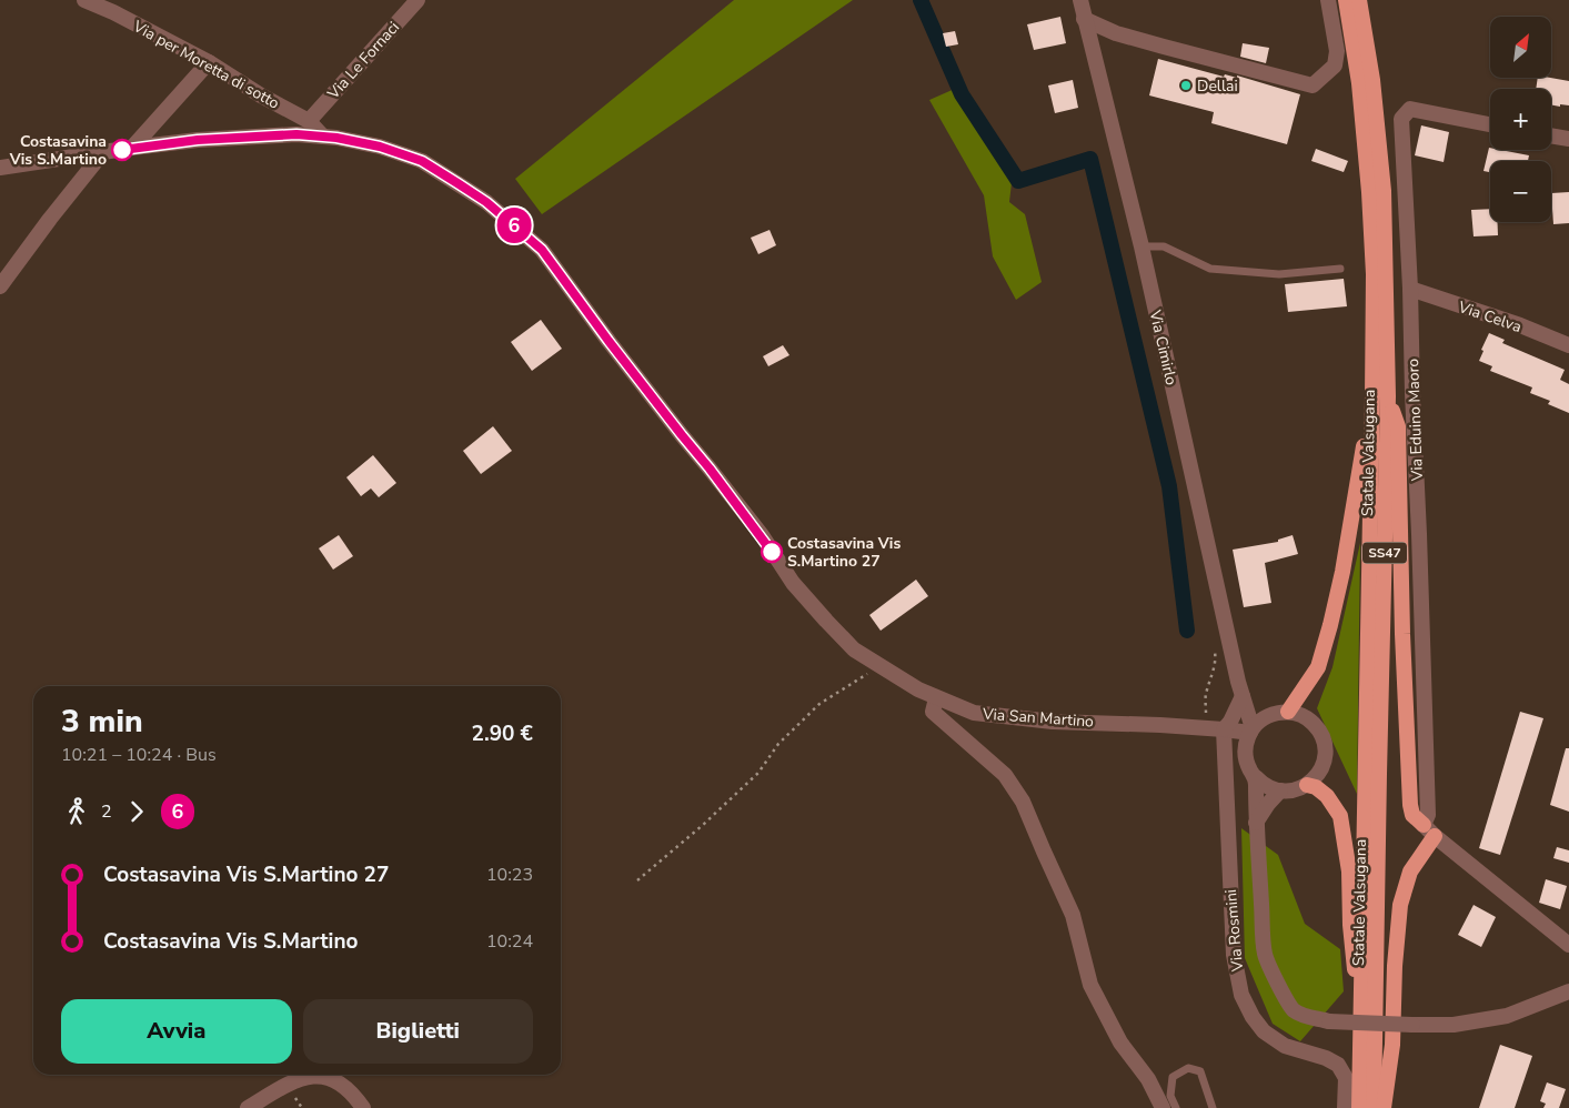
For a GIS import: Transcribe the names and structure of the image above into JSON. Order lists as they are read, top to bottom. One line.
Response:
{"streets":{"highway":["Statale Valsugana","SS47"],"street":["Via Le Fornaci","Via per Moretta di sotto","Via Celva","Via Cimirlo","Via Eduino Maoro","Via San Martino","Via Rosmini"]},"crossings":[["Via Le Fornaci","Via per Moretta di sotto"],["Via per Moretta di sotto","Via San Martino"],["Via Celva","Via Eduino Maoro"],["Via San Martino","Via Rosmini"]],"places":["Dellai","Costasavina Vis S.Martino","Costasavina Vis S.Martino 27"],"lines":["bus line 6"],"north":"top right","page":{"on_map":"6","map_buttons":["+","−"],"heading":["3 min","10:21 – 10:24 · Bus","2.90 €"],"legs":["2","6"],"list":[{"name":"Costasavina Vis S.Martino 27","value":"10:23"},{"name":"Costasavina Vis S.Martino","value":"10:24"}],"buttons":["Avvia","Biglietti"]}}
